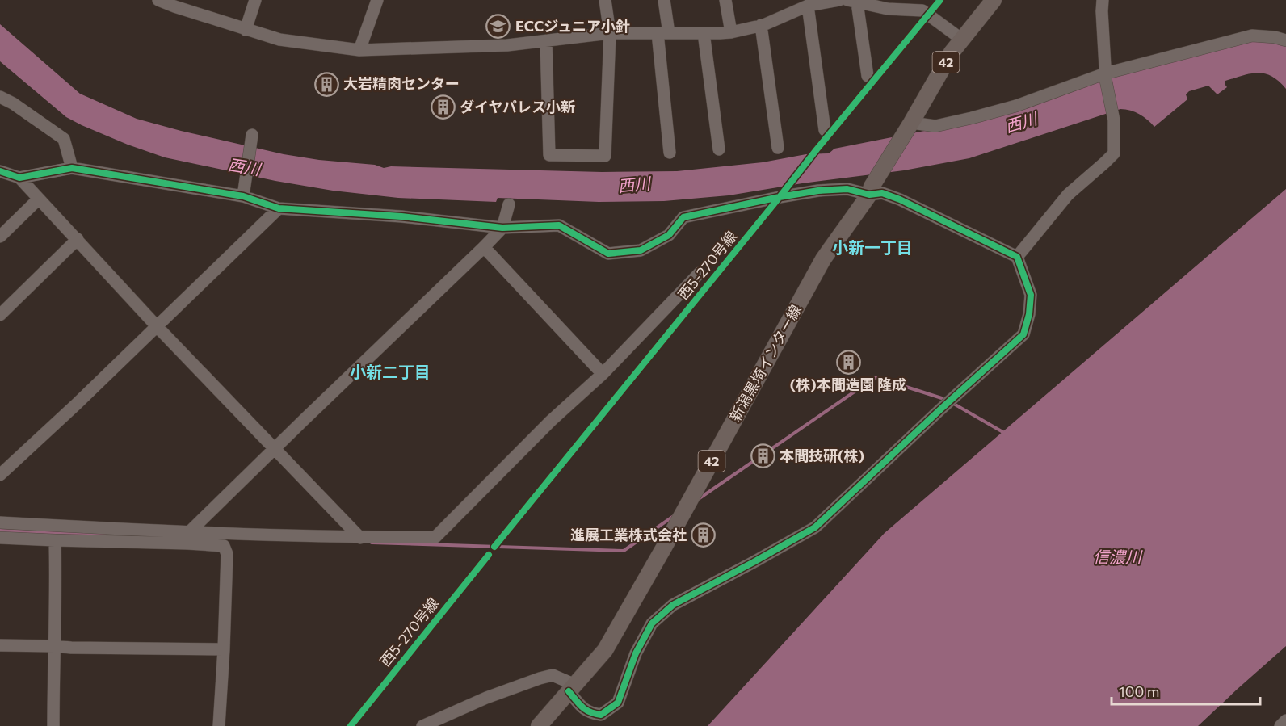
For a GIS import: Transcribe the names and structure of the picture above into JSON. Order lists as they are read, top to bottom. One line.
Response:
{"streets":{"main road":["42","新潟黒埼インター線"],"cycle path":["西5-270号線"]},"districts":["小新一丁目","小新二丁目"],"water":["西川","信濃川"],"places":{"school or university":["ECCジュニア小針"],"building":["大岩精肉センター","ダイヤパレス小新","(株)本間造園 隆成","本間技研(株)","進展工業株式会社"]},"scale_bar":"100 m"}
